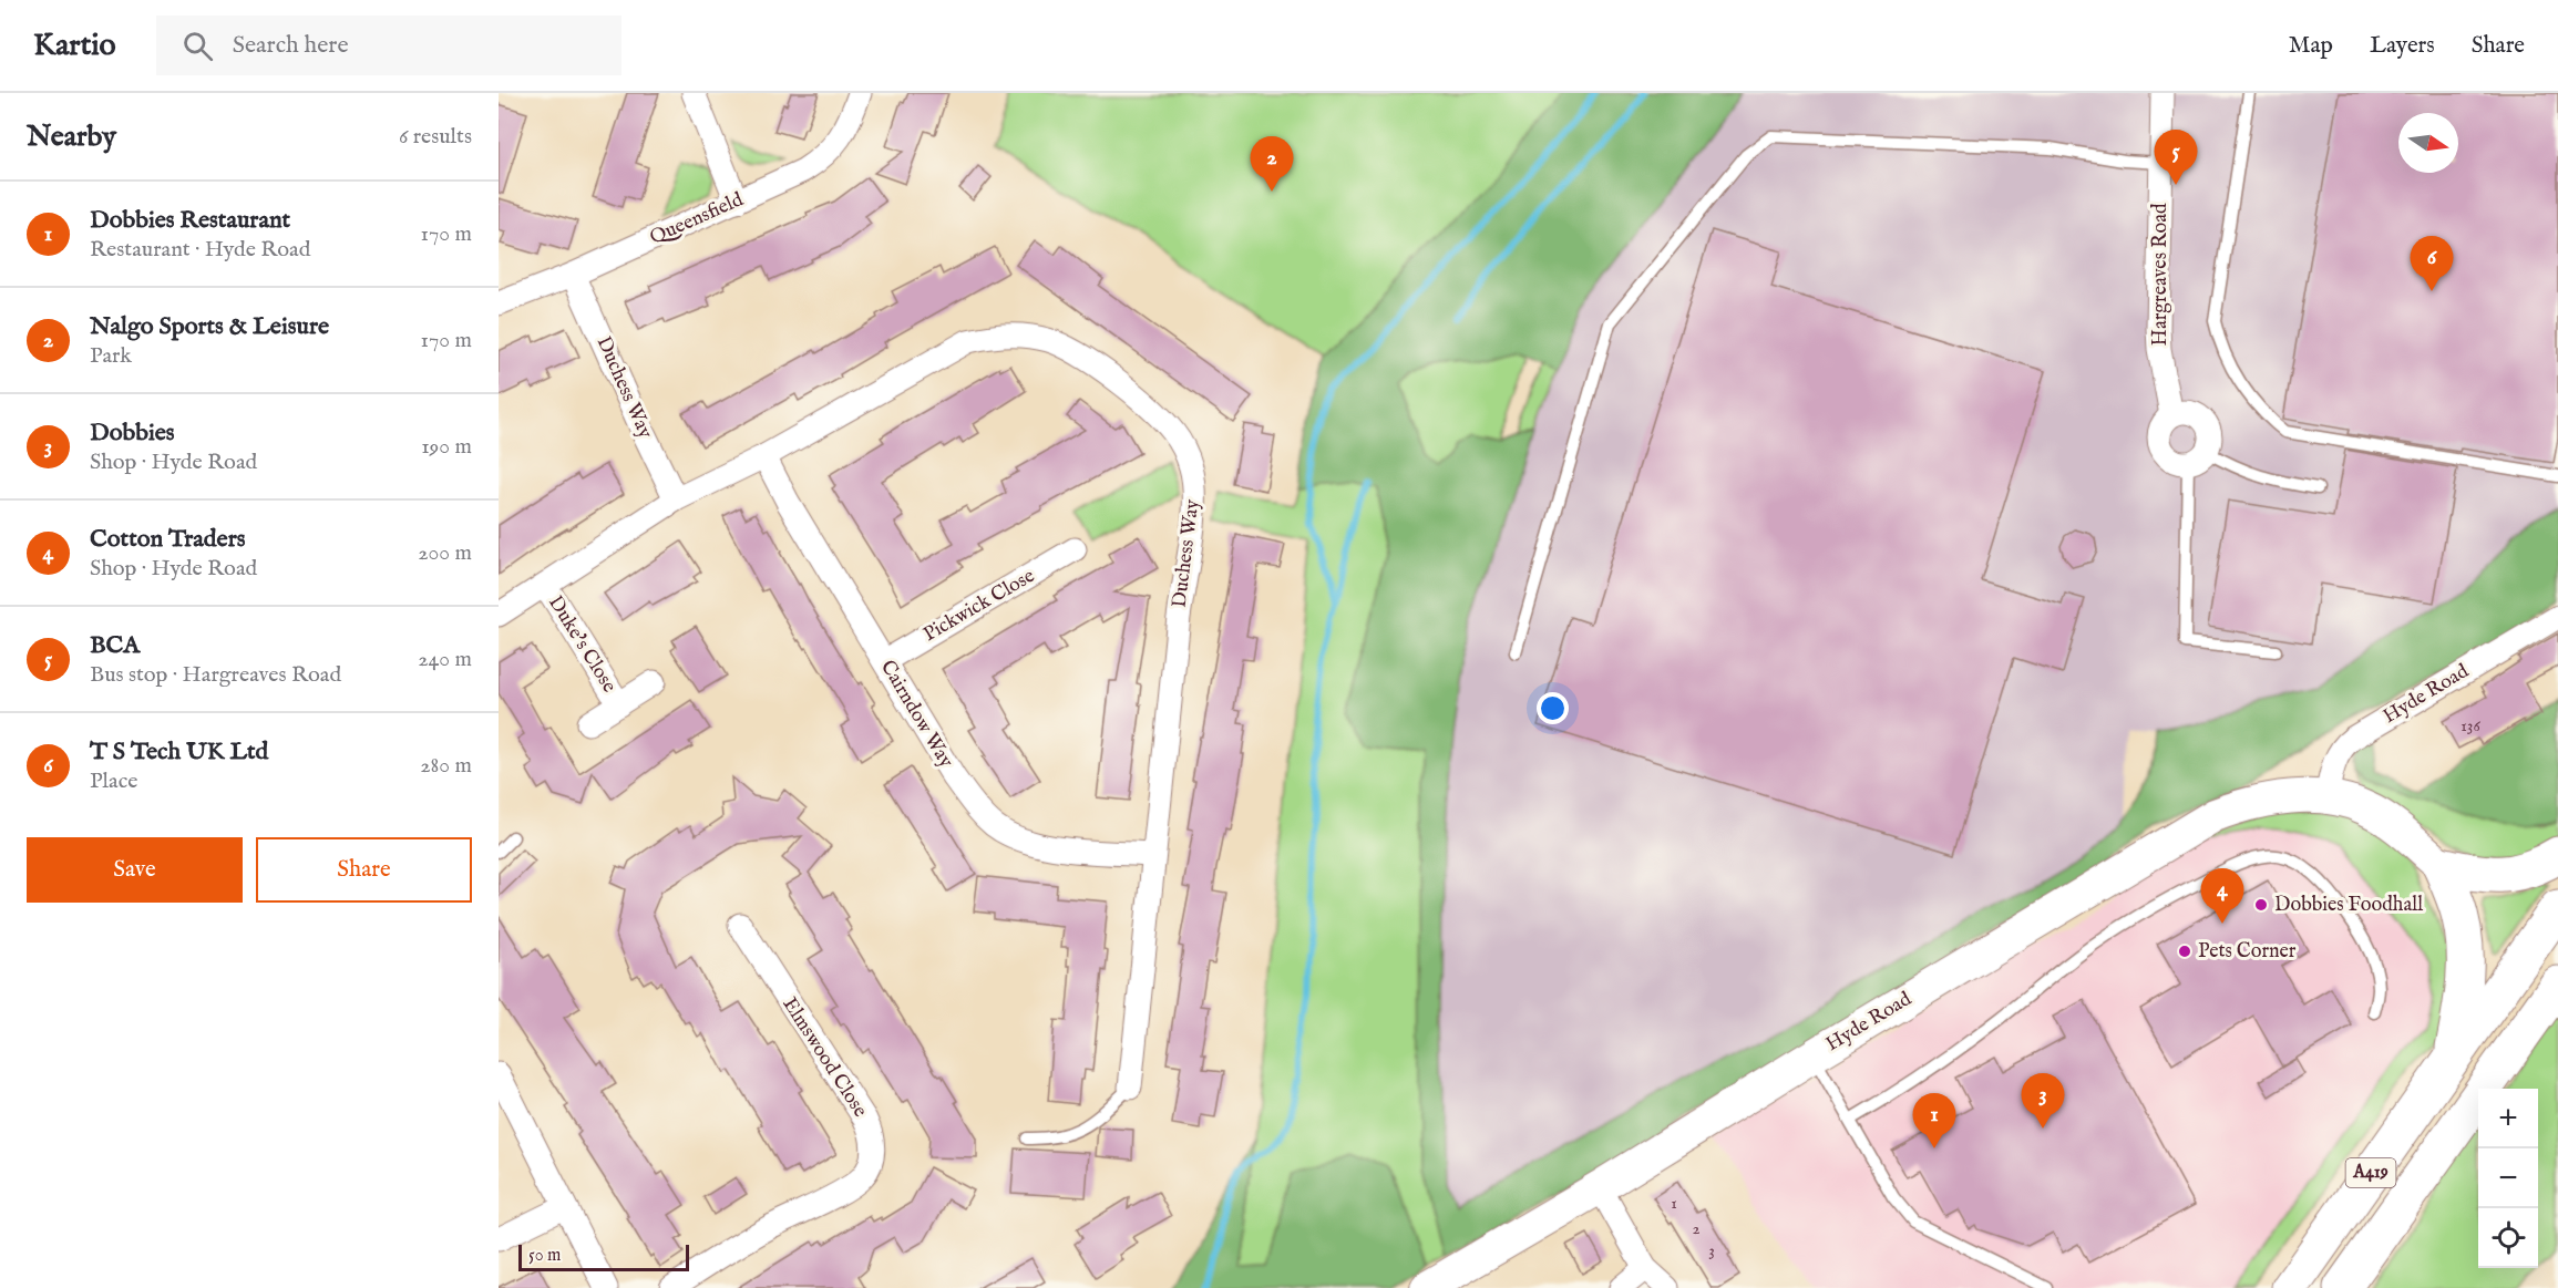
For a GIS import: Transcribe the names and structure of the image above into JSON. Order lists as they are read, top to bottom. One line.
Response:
{"streets":{"highway":["A419"],"main road":["Hyde Road"],"street":["Queensfield","Hargreaves Road","Duchess Way","Pickwick Close","Duke's Close","Cairndow Way","Elmswood Close"]},"crossings":[["Queensfield","Duchess Way"],["Duchess Way","Duke's Close"],["Duchess Way","Cairndow Way"],["Pickwick Close","Cairndow Way"],["Hyde Road","A419"]],"places":["Dobbies Foodhall","Pets Corner"],"house_numbers":["136","1","2","3"],"scale_bar":"50 m","north":"right","page":{"header":"Kartio","search":"Search here","nav":["Map","Layers","Share"],"heading":["Nearby","6 results"],"pins":["5","2","6","4","3","1"],"list":[{"mark":"1","name":"Dobbies Restaurant","note":"Restaurant · Hyde Road","value":"170 m"},{"mark":"2","name":"Nalgo Sports & Leisure","note":"Park","value":"170 m"},{"mark":"3","name":"Dobbies","note":"Shop · Hyde Road","value":"190 m"},{"mark":"4","name":"Cotton Traders","note":"Shop · Hyde Road","value":"200 m"},{"mark":"5","name":"BCA","note":"Bus stop · Hargreaves Road","value":"240 m"},{"mark":"6","name":"T S Tech UK Ltd","note":"Place","value":"280 m"}],"buttons":["Save","Share"],"map_buttons":["+","−"],"scale":"50 m"}}
